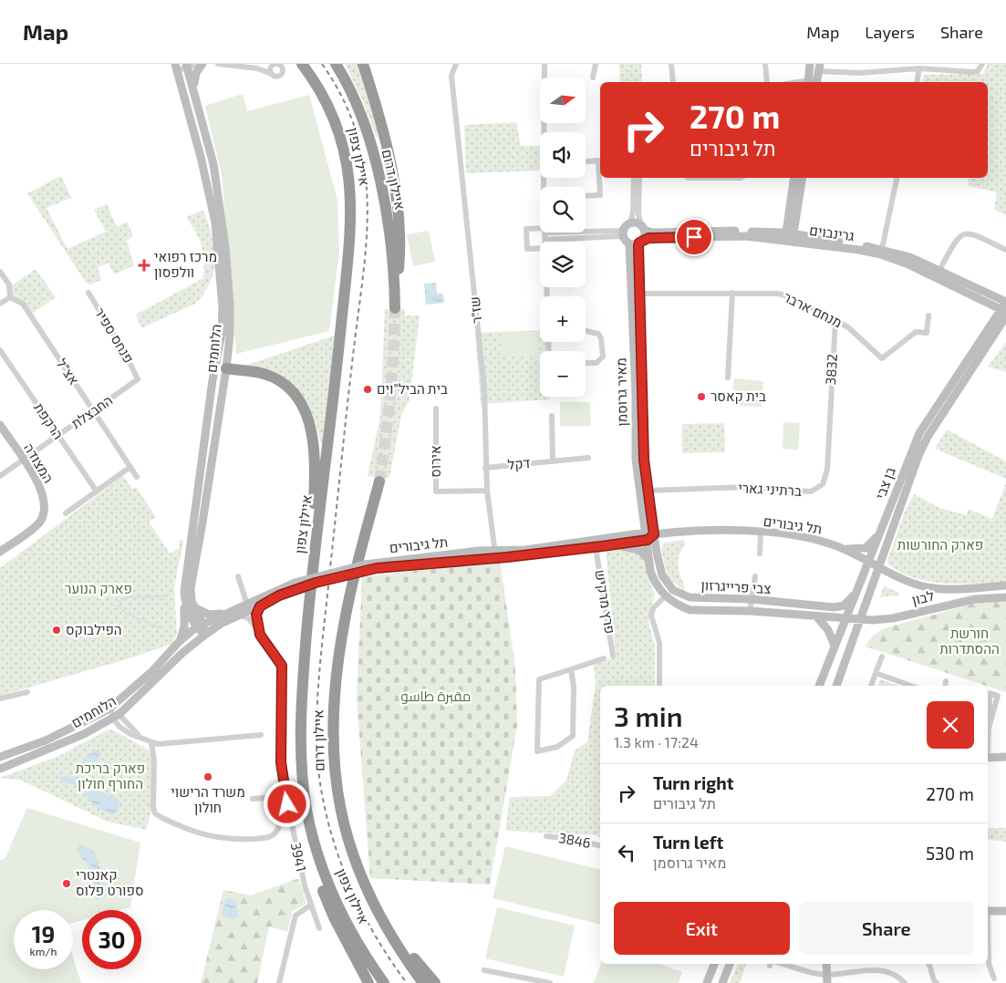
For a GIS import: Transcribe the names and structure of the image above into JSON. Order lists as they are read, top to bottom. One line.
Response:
{"streets":{"highway":["איילון צפון","איילון דרום"],"street":["גרינבוים","שז\"ר","מנחם ארבר","פנחס ספיר","הלוחמים","3832","אצ\"ל","מאיר גרוסמן","החבצלת","הרקפת","אירוס","המצודה","דקל","בן צבי","ברתיני גארי","תל גיבורים","צבי פרייגרזון","לבון","פרץ מרקיש","3846","3941"]},"crossings":[["גרינבוים","מאיר גרוסמן"],["גרינבוים","בן צבי"],["שז\"ר","אירוס"],["שז\"ר","דקל"],["שז\"ר","תל גיבורים"],["מנחם ארבר","3832"],["מנחם ארבר","מאיר גרוסמן"],["פנחס ספיר","החבצלת"],["הלוחמים","תל גיבורים"],["3832","ברתיני גארי"],["אצ\"ל","החבצלת"],["מאיר גרוסמן","ברתיני גארי"],["מאיר גרוסמן","תל גיבורים"],["מאיר גרוסמן","צבי פרייגרזון"],["החבצלת","הרקפת"],["החבצלת","המצודה"],["בן צבי","תל גיבורים"],["בן צבי","צבי פרייגרזון"],["בן צבי","לבון"],["תל גיבורים","צבי פרייגרזון"],["תל גיבורים","לבון"],["תל גיבורים","פרץ מרקיש"],["תל גיבורים","3941"],["צבי פרייגרזון","לבון"]],"parks":["פארק החורשות","פארק הנוער","חורשת ההסתדרות","مقبرة طاسو","פארק בריכת החורף חולון"],"places":{"health":["מרכז רפואי וולפסון"],"other":["בית הביל\"וים","בית קאסר","הפילבוקס","משרד הרישוי חולון","קאנטרי ספורט פלוס"]},"north":"right","page":{"header":"Map","nav":["Map","Layers","Share"],"map_buttons":["+","−"],"turn":["270 m","תל גיבורים"],"heading":["3 min","1.3 km · 17:24"],"list":[{"name":"Turn right","note":"תל גיבורים","value":"270 m"},{"name":"Turn left","note":"מאיר גרוסמן","value":"530 m"}],"buttons":["Exit","Share"],"speed":"19 km/h","limit":"30"}}
